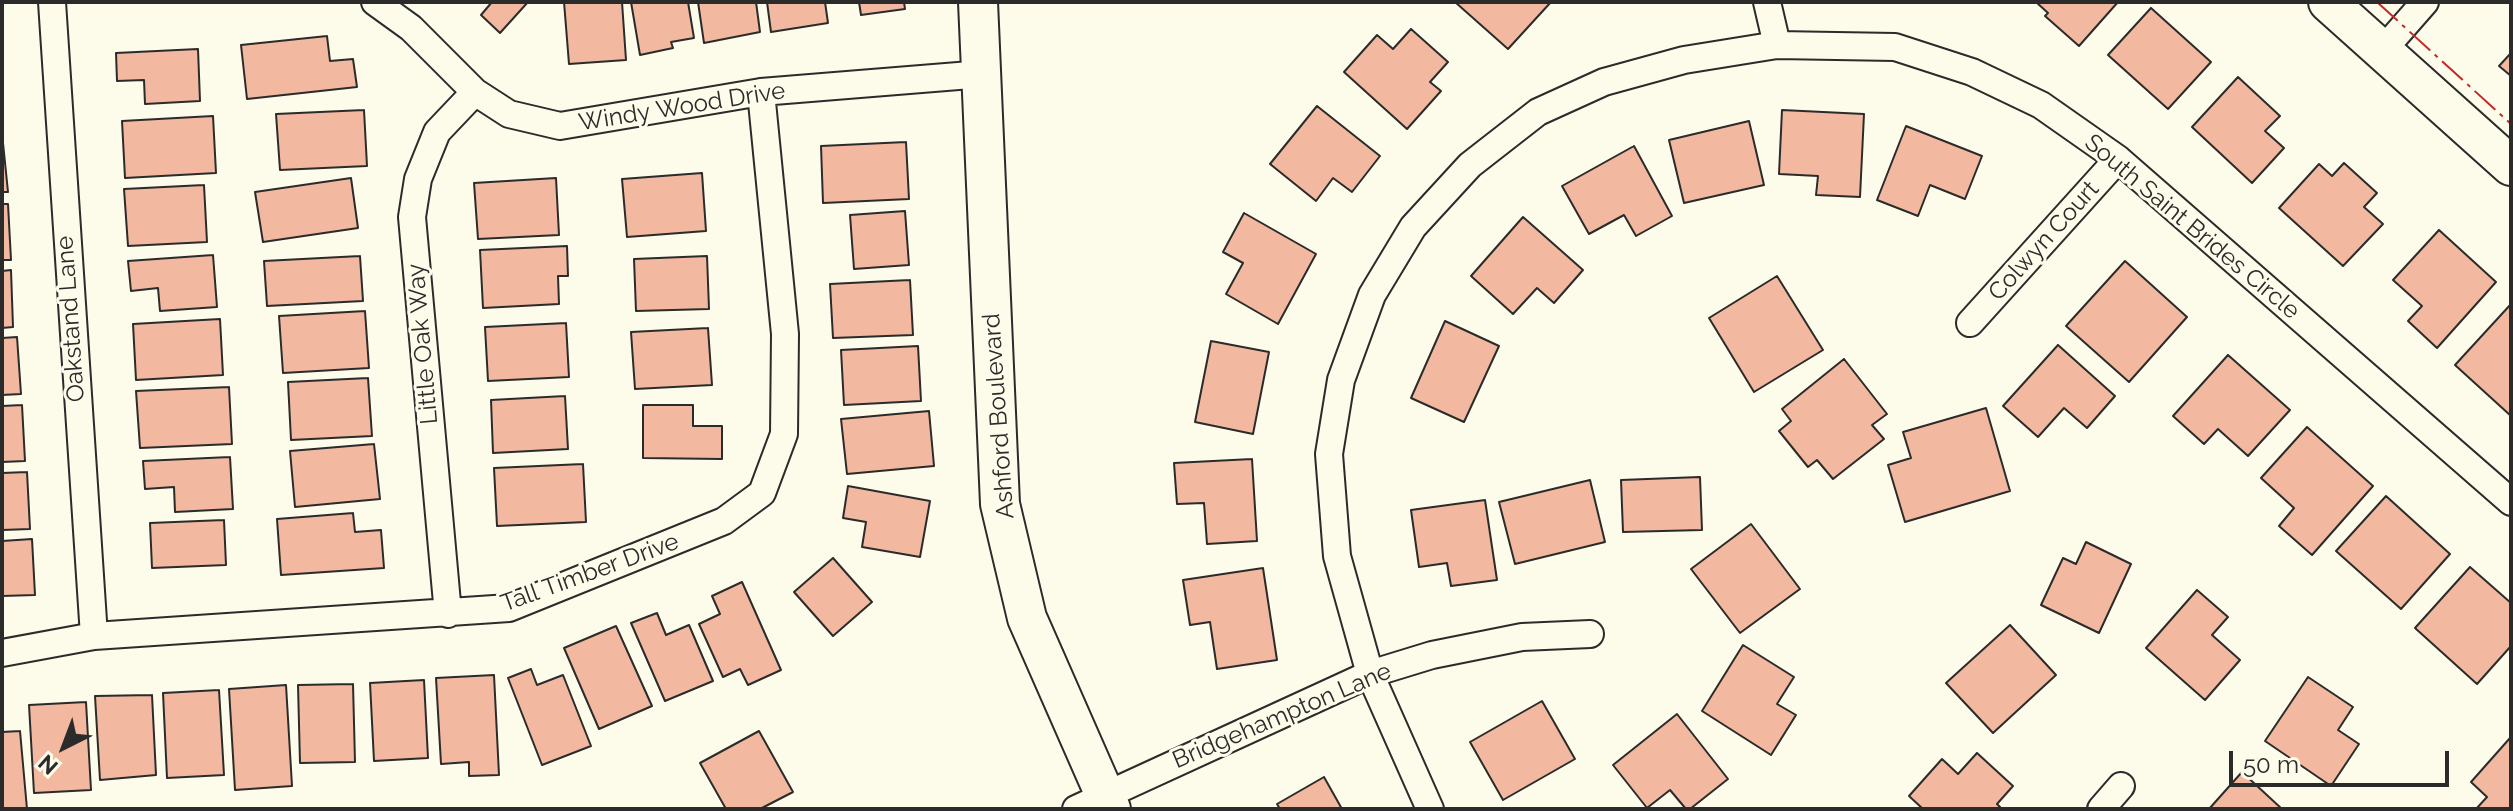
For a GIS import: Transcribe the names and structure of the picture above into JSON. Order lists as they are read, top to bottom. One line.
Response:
{"streets":{"street":["Windy Wood Drive","South Saint Brides Circle","Colwyn Court","Oakstand Lane","Little Oak Way","Ashford Boulevard","Tall Timber Drive","Bridgehampton Lane"]},"crossings":[["Windy Wood Drive","Little Oak Way"],["Windy Wood Drive","Ashford Boulevard"],["Windy Wood Drive","Tall Timber Drive"],["South Saint Brides Circle","Colwyn Court"],["South Saint Brides Circle","Bridgehampton Lane"],["Oakstand Lane","Tall Timber Drive"],["Little Oak Way","Tall Timber Drive"],["Ashford Boulevard","Bridgehampton Lane"]],"scale_bar":"50 m","north":"bottom left"}
